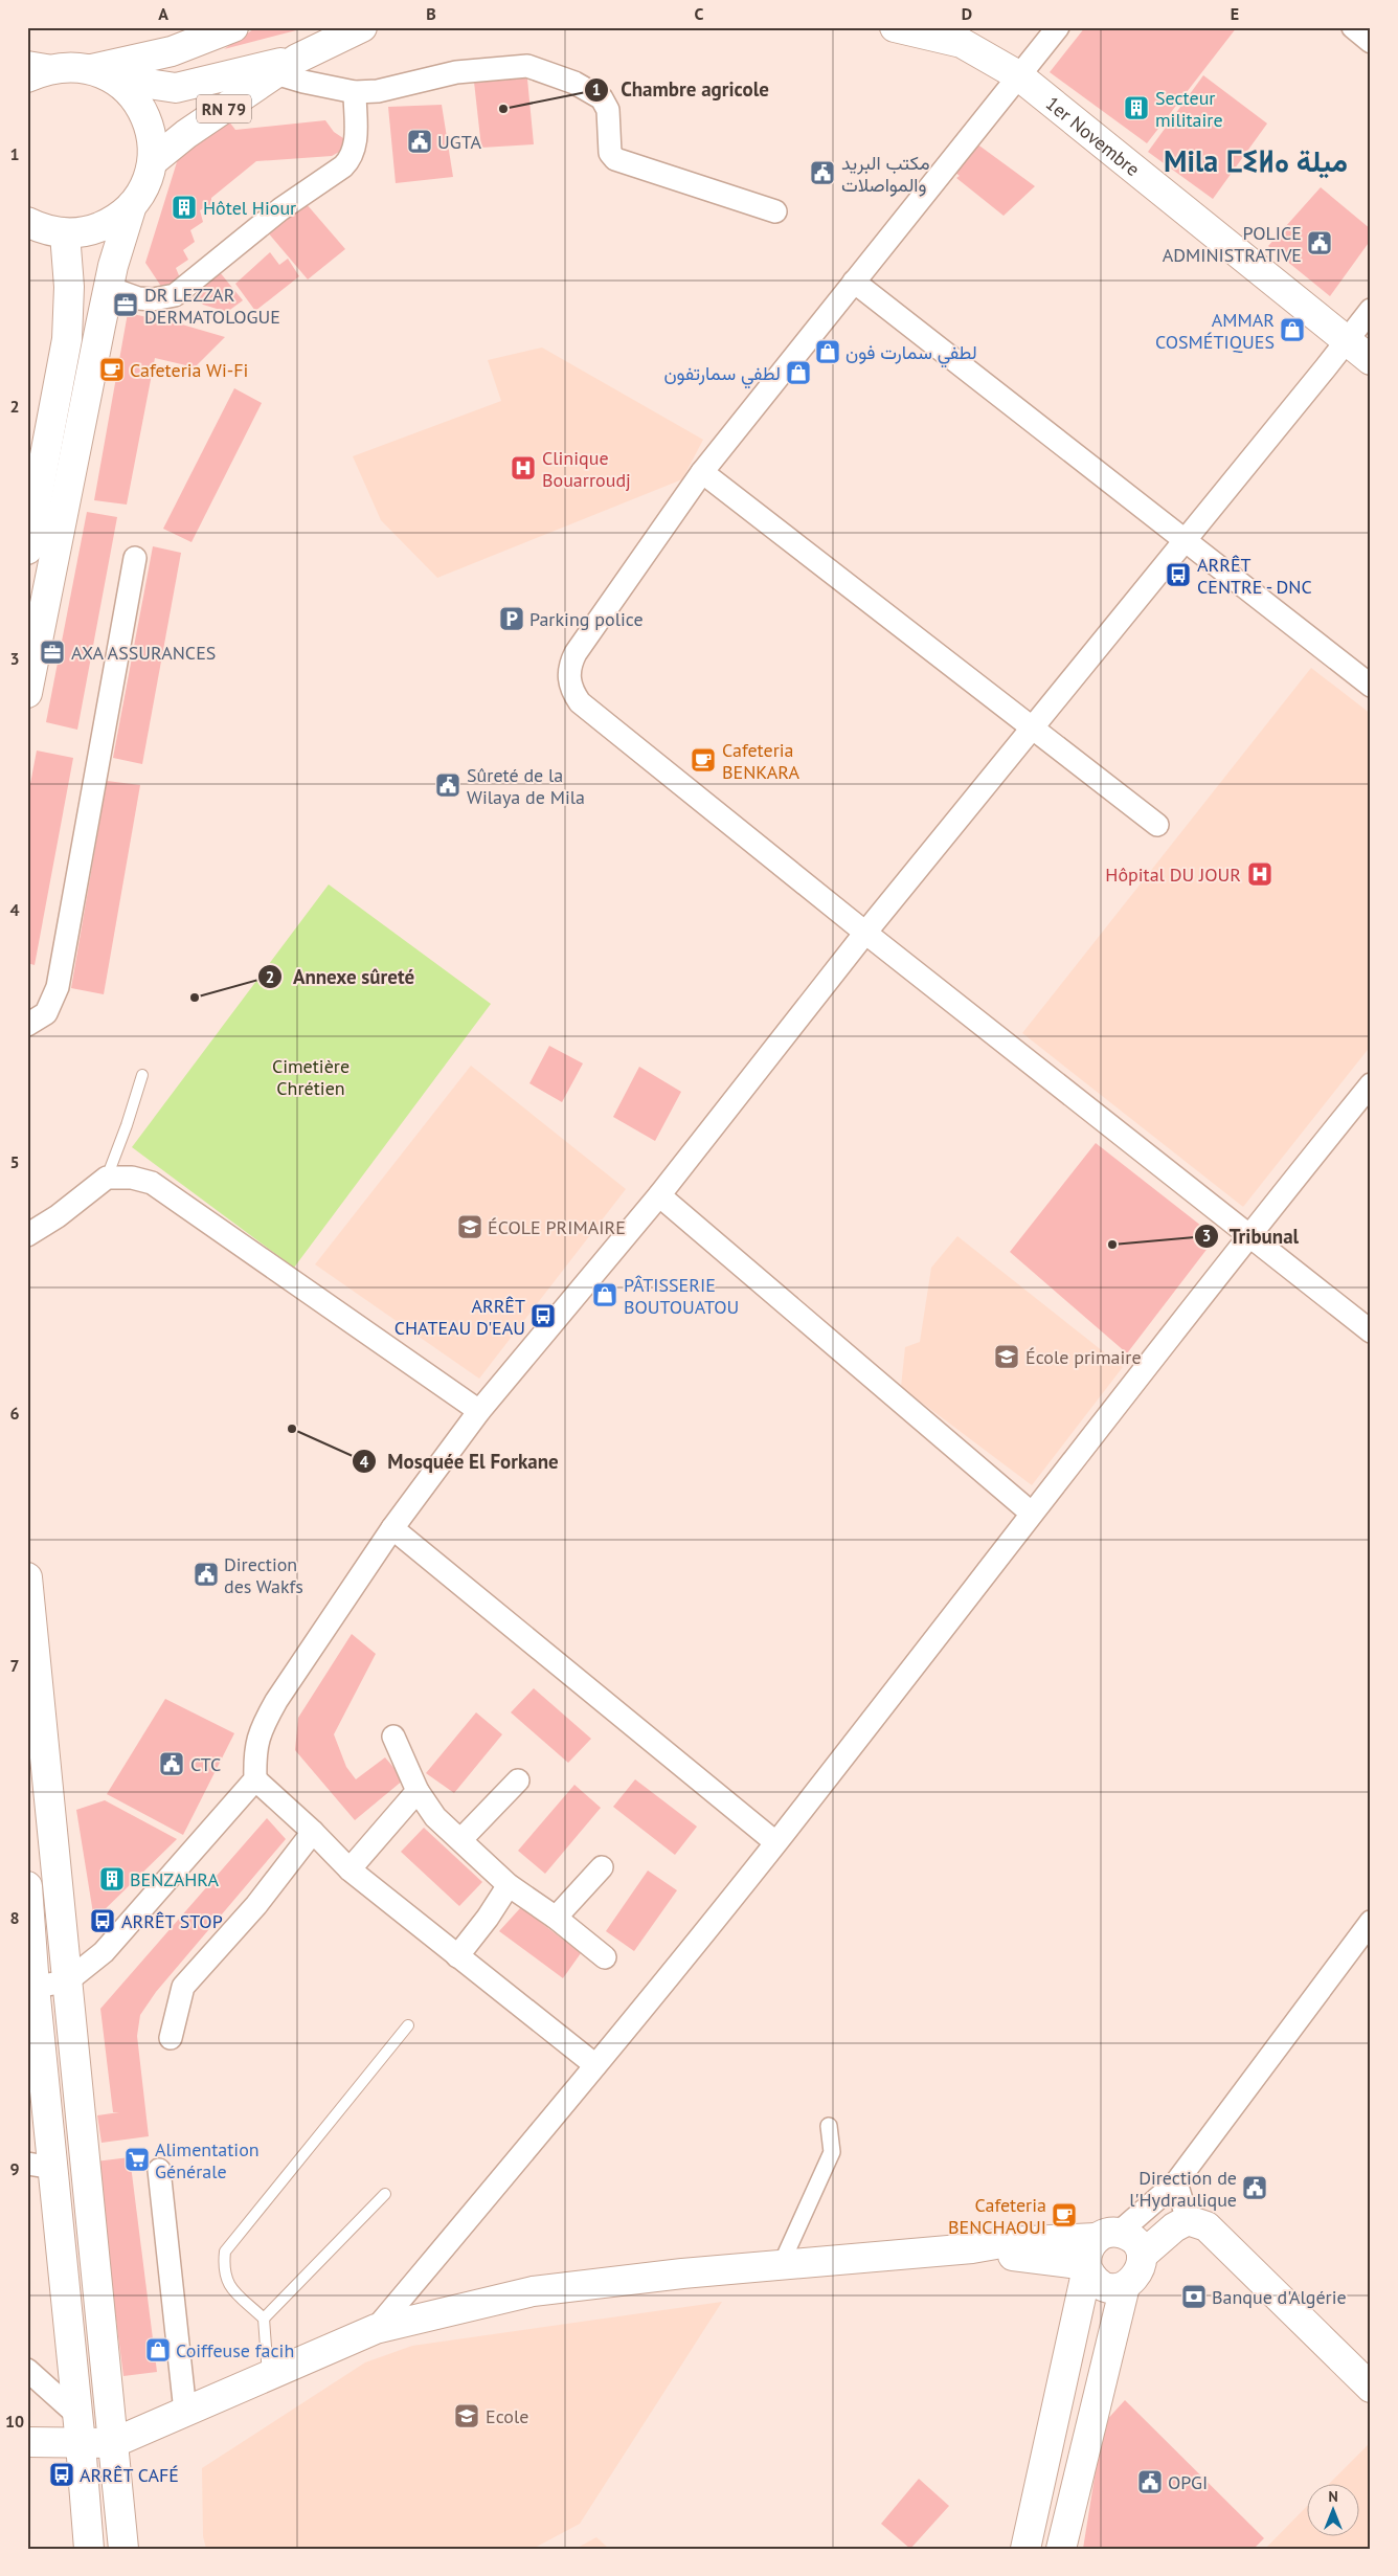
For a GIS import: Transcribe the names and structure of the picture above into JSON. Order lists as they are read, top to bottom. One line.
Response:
{"streets":{"main road":["RN 79","1er Novembre"]},"districts":["Mila ⵎⵉⵍⴰ ميلة"],"parks":["Cimetière Chrétien"],"places":{"building":["Secteur militaire","Hôtel Hiour","BENZAHRA"],"other":["Chambre agricole","Annexe sûreté","Tribunal","Mosquée El Forkane"],"public building":["UGTA","مكتب البريد والمواصلات","POLICE ADMINISTRATIVE","Sûreté de la Wilaya de Mila","Direction des Wakfs","CTC","Direction de l'Hydraulique","OPGI"],"office":["DR LEZZAR DERMATOLOGUE","AXA ASSURANCES"],"shop":["AMMAR COSMÉTIQUES","لطفي سمارت فون","لطفي سمارتفون","PÂTISSERIE BOUTOUATOU","Coiffeuse facih"],"cafe":["Cafeteria Wi-Fi","Cafeteria BENKARA","Cafeteria BENCHAOUI"],"hospital":["Clinique Bouarroudj","Hôpital DU JOUR"],"bus stop":["ARRÊT CENTRE - DNC","ARRÊT CHATEAU D'EAU","ARRÊT STOP","ARRÊT CAFÉ"],"parking":["Parking police"],"school or university":["ÉCOLE PRIMAIRE","École primaire","Ecole"],"supermarket":["Alimentation Générale"],"bank":["Banque d'Algérie"]},"north":"top","grid":{"columns":["A","B","C","D","E"],"rows":["1","2","3","4","5","6","7","8","9","10"]}}
